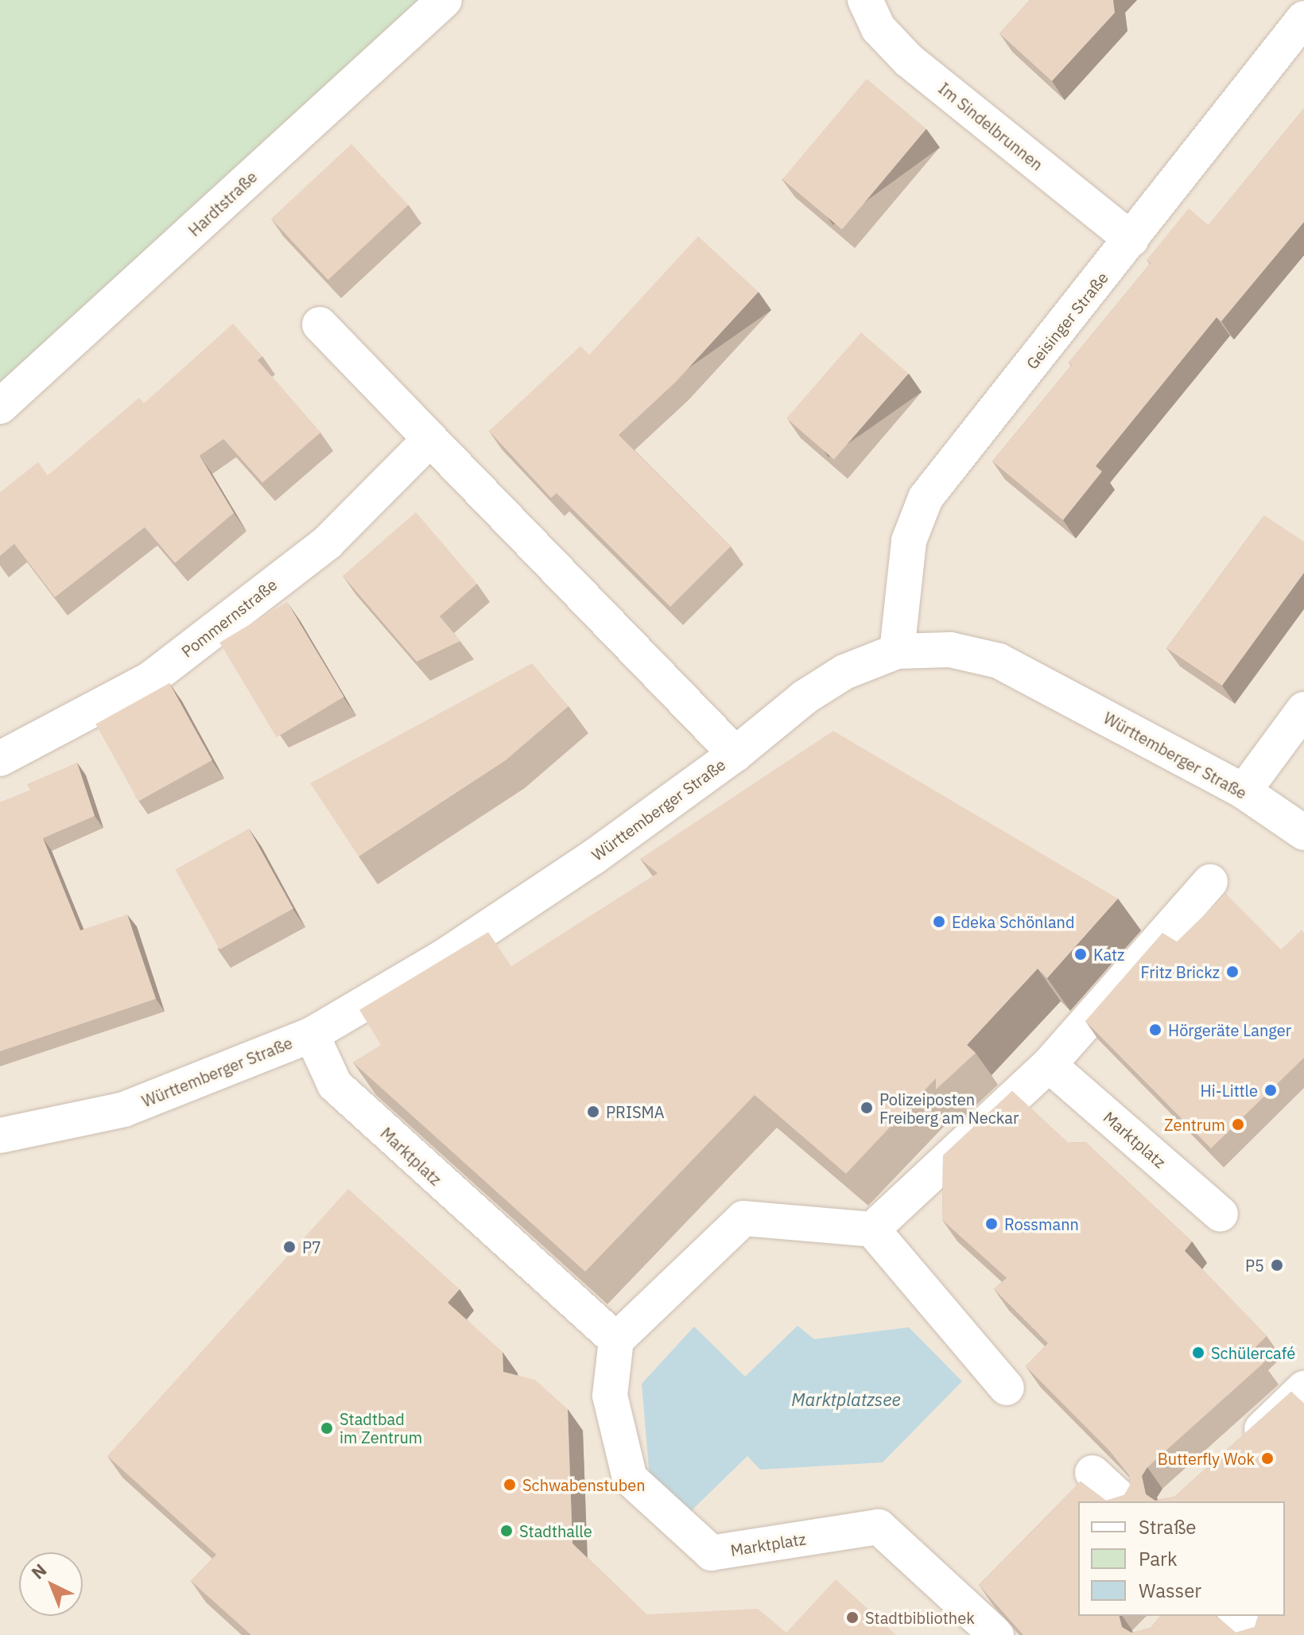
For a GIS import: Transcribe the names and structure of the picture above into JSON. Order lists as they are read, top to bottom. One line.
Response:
{"streets":{"street":["Im Sindelbrunnen","Hardtstraße","Geisinger Straße","Pommernstraße","Württemberger Straße","Marktplatz"]},"crossings":[["Im Sindelbrunnen","Geisinger Straße"],["Geisinger Straße","Württemberger Straße"],["Württemberger Straße","Marktplatz"]],"water":["Marktplatzsee"],"places":["Edeka Schönland","Katz","Fritz Brickz","Hörgeräte Langer","Hi-Little","Polizeiposten Freiberg am Neckar","PRISMA","Zentrum","Rossmann","P7","P5","Schülercafé","Stadtbad im Zentrum","Butterfly Wok","Schwabenstuben","Stadthalle","Stadtbibliothek"],"legend":["Straße","Park","Wasser"],"north":"top left"}
